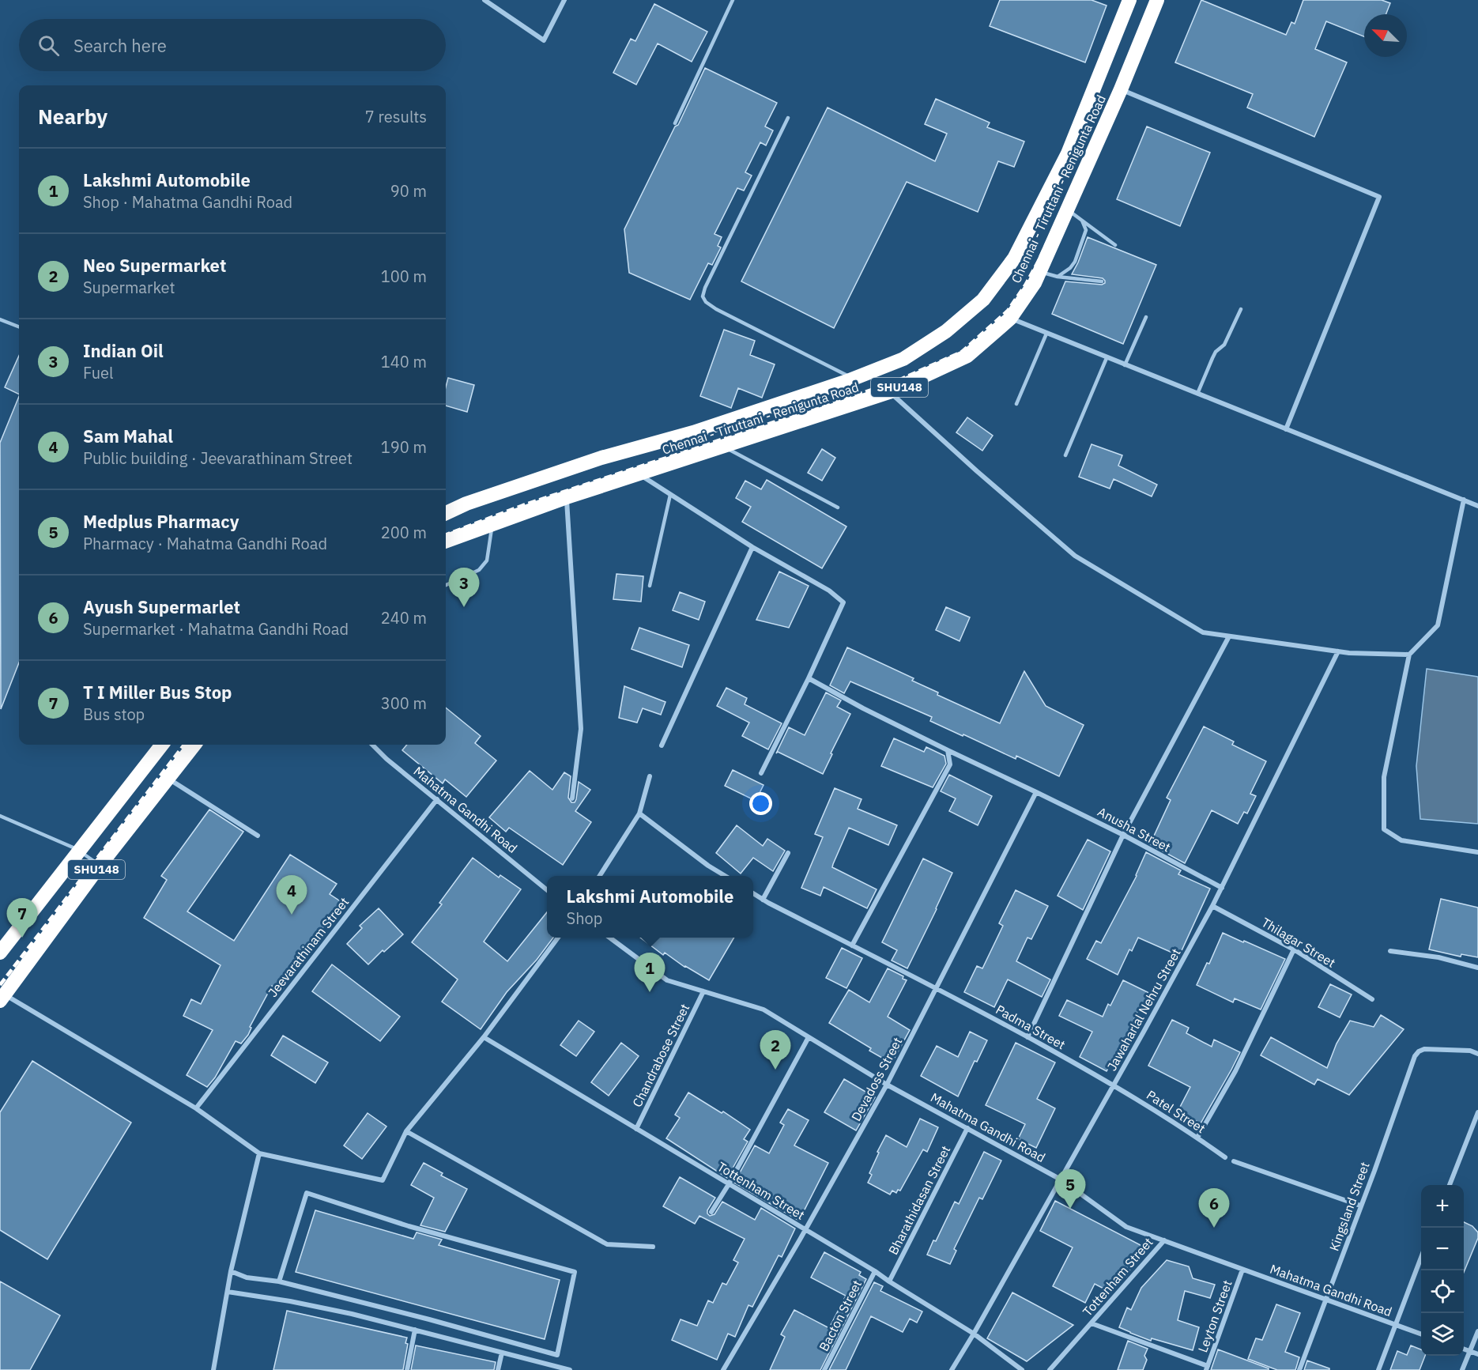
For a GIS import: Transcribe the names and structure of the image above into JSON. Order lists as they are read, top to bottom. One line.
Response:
{"streets":{"highway":["Chennai - Tiruttani - Renigunta Road","SHU148"],"street":["Mahatma Gandhi Road","Anusha Street","Thilagar Street","Jeevarathinam Street","Jawaharlal Nehru Street","Padma Street","Chandrabose Street","Devadoss Street","Patel Street","Tottenham Street","Bharathidasan Street","Kingsland Street","Bacton Street","Leyton Street"]},"crossings":[["Mahatma Gandhi Road","Jeevarathinam Street"],["Mahatma Gandhi Road","Jawaharlal Nehru Street"],["Mahatma Gandhi Road","Chandrabose Street"],["Mahatma Gandhi Road","Devadoss Street"],["Mahatma Gandhi Road","Tottenham Street"],["Mahatma Gandhi Road","Bharathidasan Street"],["Mahatma Gandhi Road","Kingsland Street"],["Mahatma Gandhi Road","Leyton Street"],["Anusha Street","Jawaharlal Nehru Street"],["Anusha Street","Devadoss Street"],["Thilagar Street","Jawaharlal Nehru Street"],["Jawaharlal Nehru Street","Padma Street"],["Jawaharlal Nehru Street","Patel Street"],["Jawaharlal Nehru Street","Tottenham Street"],["Padma Street","Devadoss Street"],["Padma Street","Patel Street"],["Chandrabose Street","Tottenham Street"],["Devadoss Street","Tottenham Street"],["Tottenham Street","Bharathidasan Street"],["Tottenham Street","Bacton Street"]],"north":"top left","page":{"search":"Search here","heading":["Nearby","7 results"],"list":[{"mark":"1","name":"Lakshmi Automobile","note":"Shop · Mahatma Gandhi Road","value":"90 m"},{"mark":"2","name":"Neo Supermarket","note":"Supermarket","value":"100 m"},{"mark":"3","name":"Indian Oil","note":"Fuel","value":"140 m"},{"mark":"4","name":"Sam Mahal","note":"Public building · Jeevarathinam Street","value":"190 m"},{"mark":"5","name":"Medplus Pharmacy","note":"Pharmacy · Mahatma Gandhi Road","value":"200 m"},{"mark":"6","name":"Ayush Supermarlet","note":"Supermarket · Mahatma Gandhi Road","value":"240 m"},{"mark":"7","name":"T I Miller Bus Stop","note":"Bus stop","value":"300 m"}],"pins":["3","4","7","1","2","5","6"],"popup":["Lakshmi Automobile","Shop"],"map_buttons":["+","−"]}}
